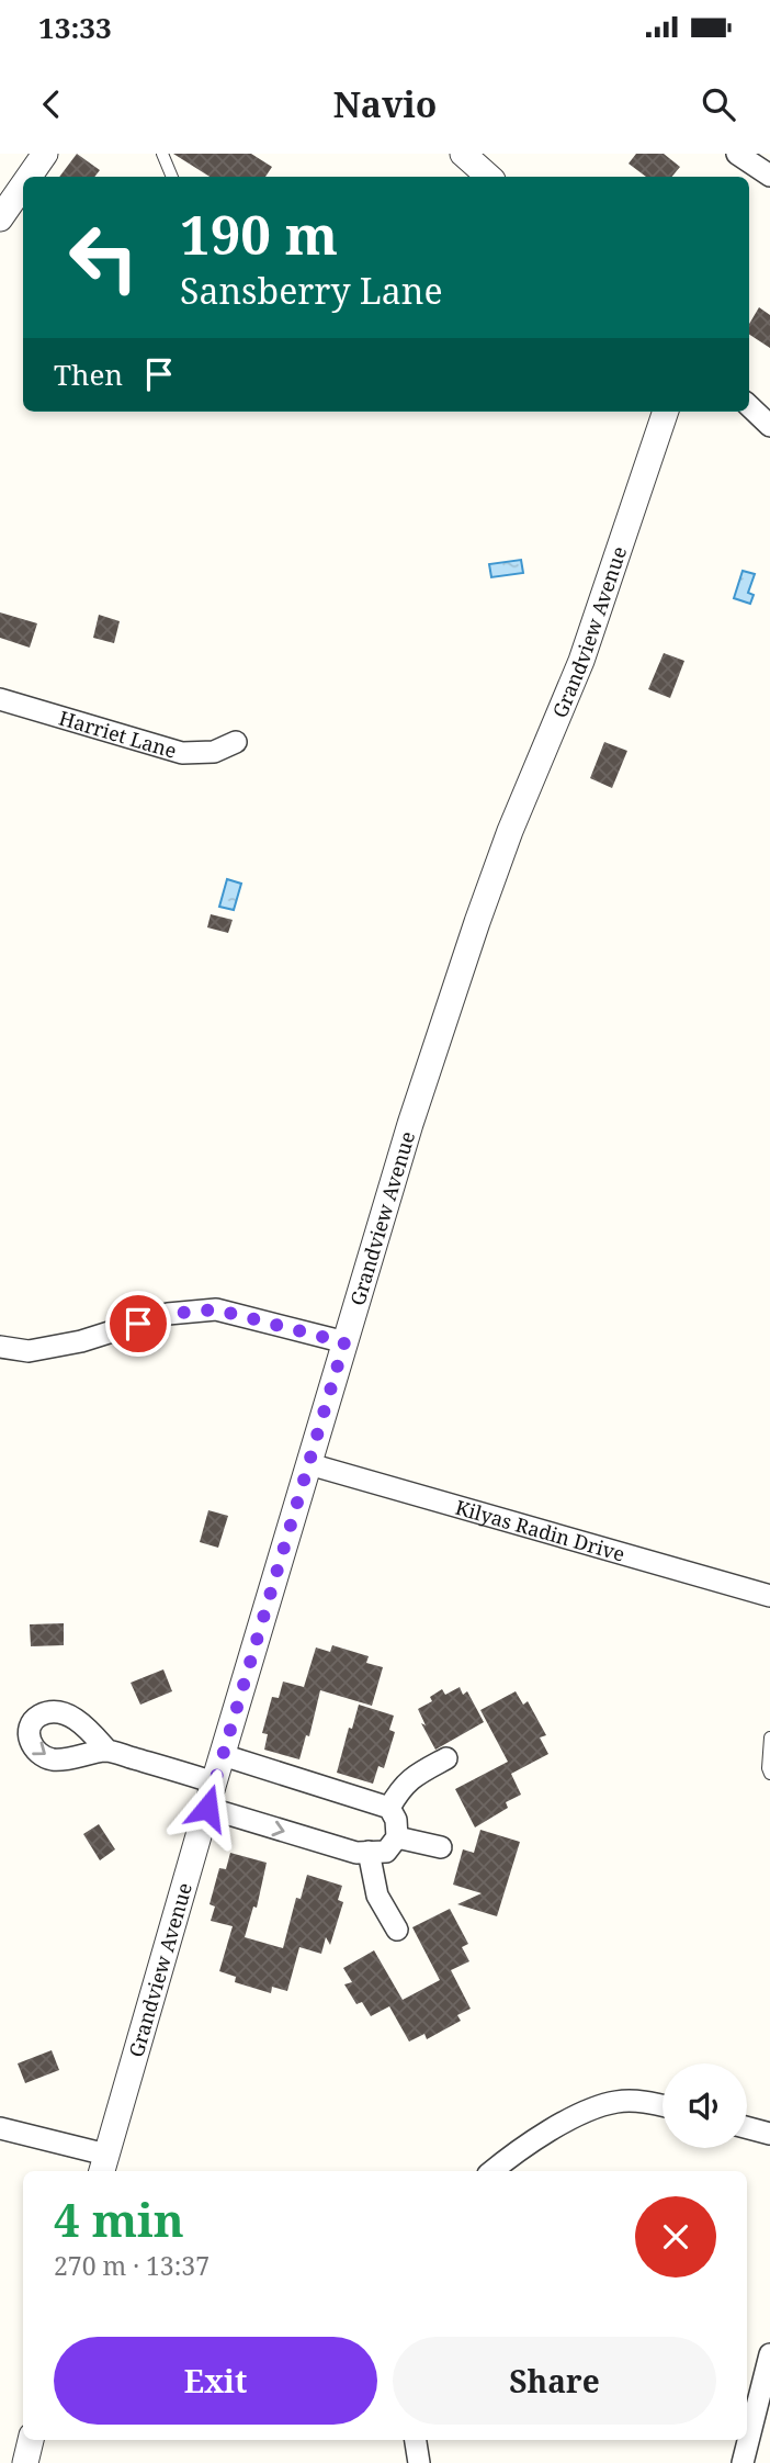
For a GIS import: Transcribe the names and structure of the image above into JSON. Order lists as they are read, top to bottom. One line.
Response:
{"streets":{"street":["Grandview Avenue","Harriet Lane","Kilyas Radin Drive"]},"crossings":[["Grandview Avenue","Kilyas Radin Drive"]],"page":{"status":"13:33","header":"Navio","turn":["190 m","Sansberry Lane"],"then":"Then","heading":["4 min","270 m · 13:37"],"buttons":["Exit","Share"]}}
